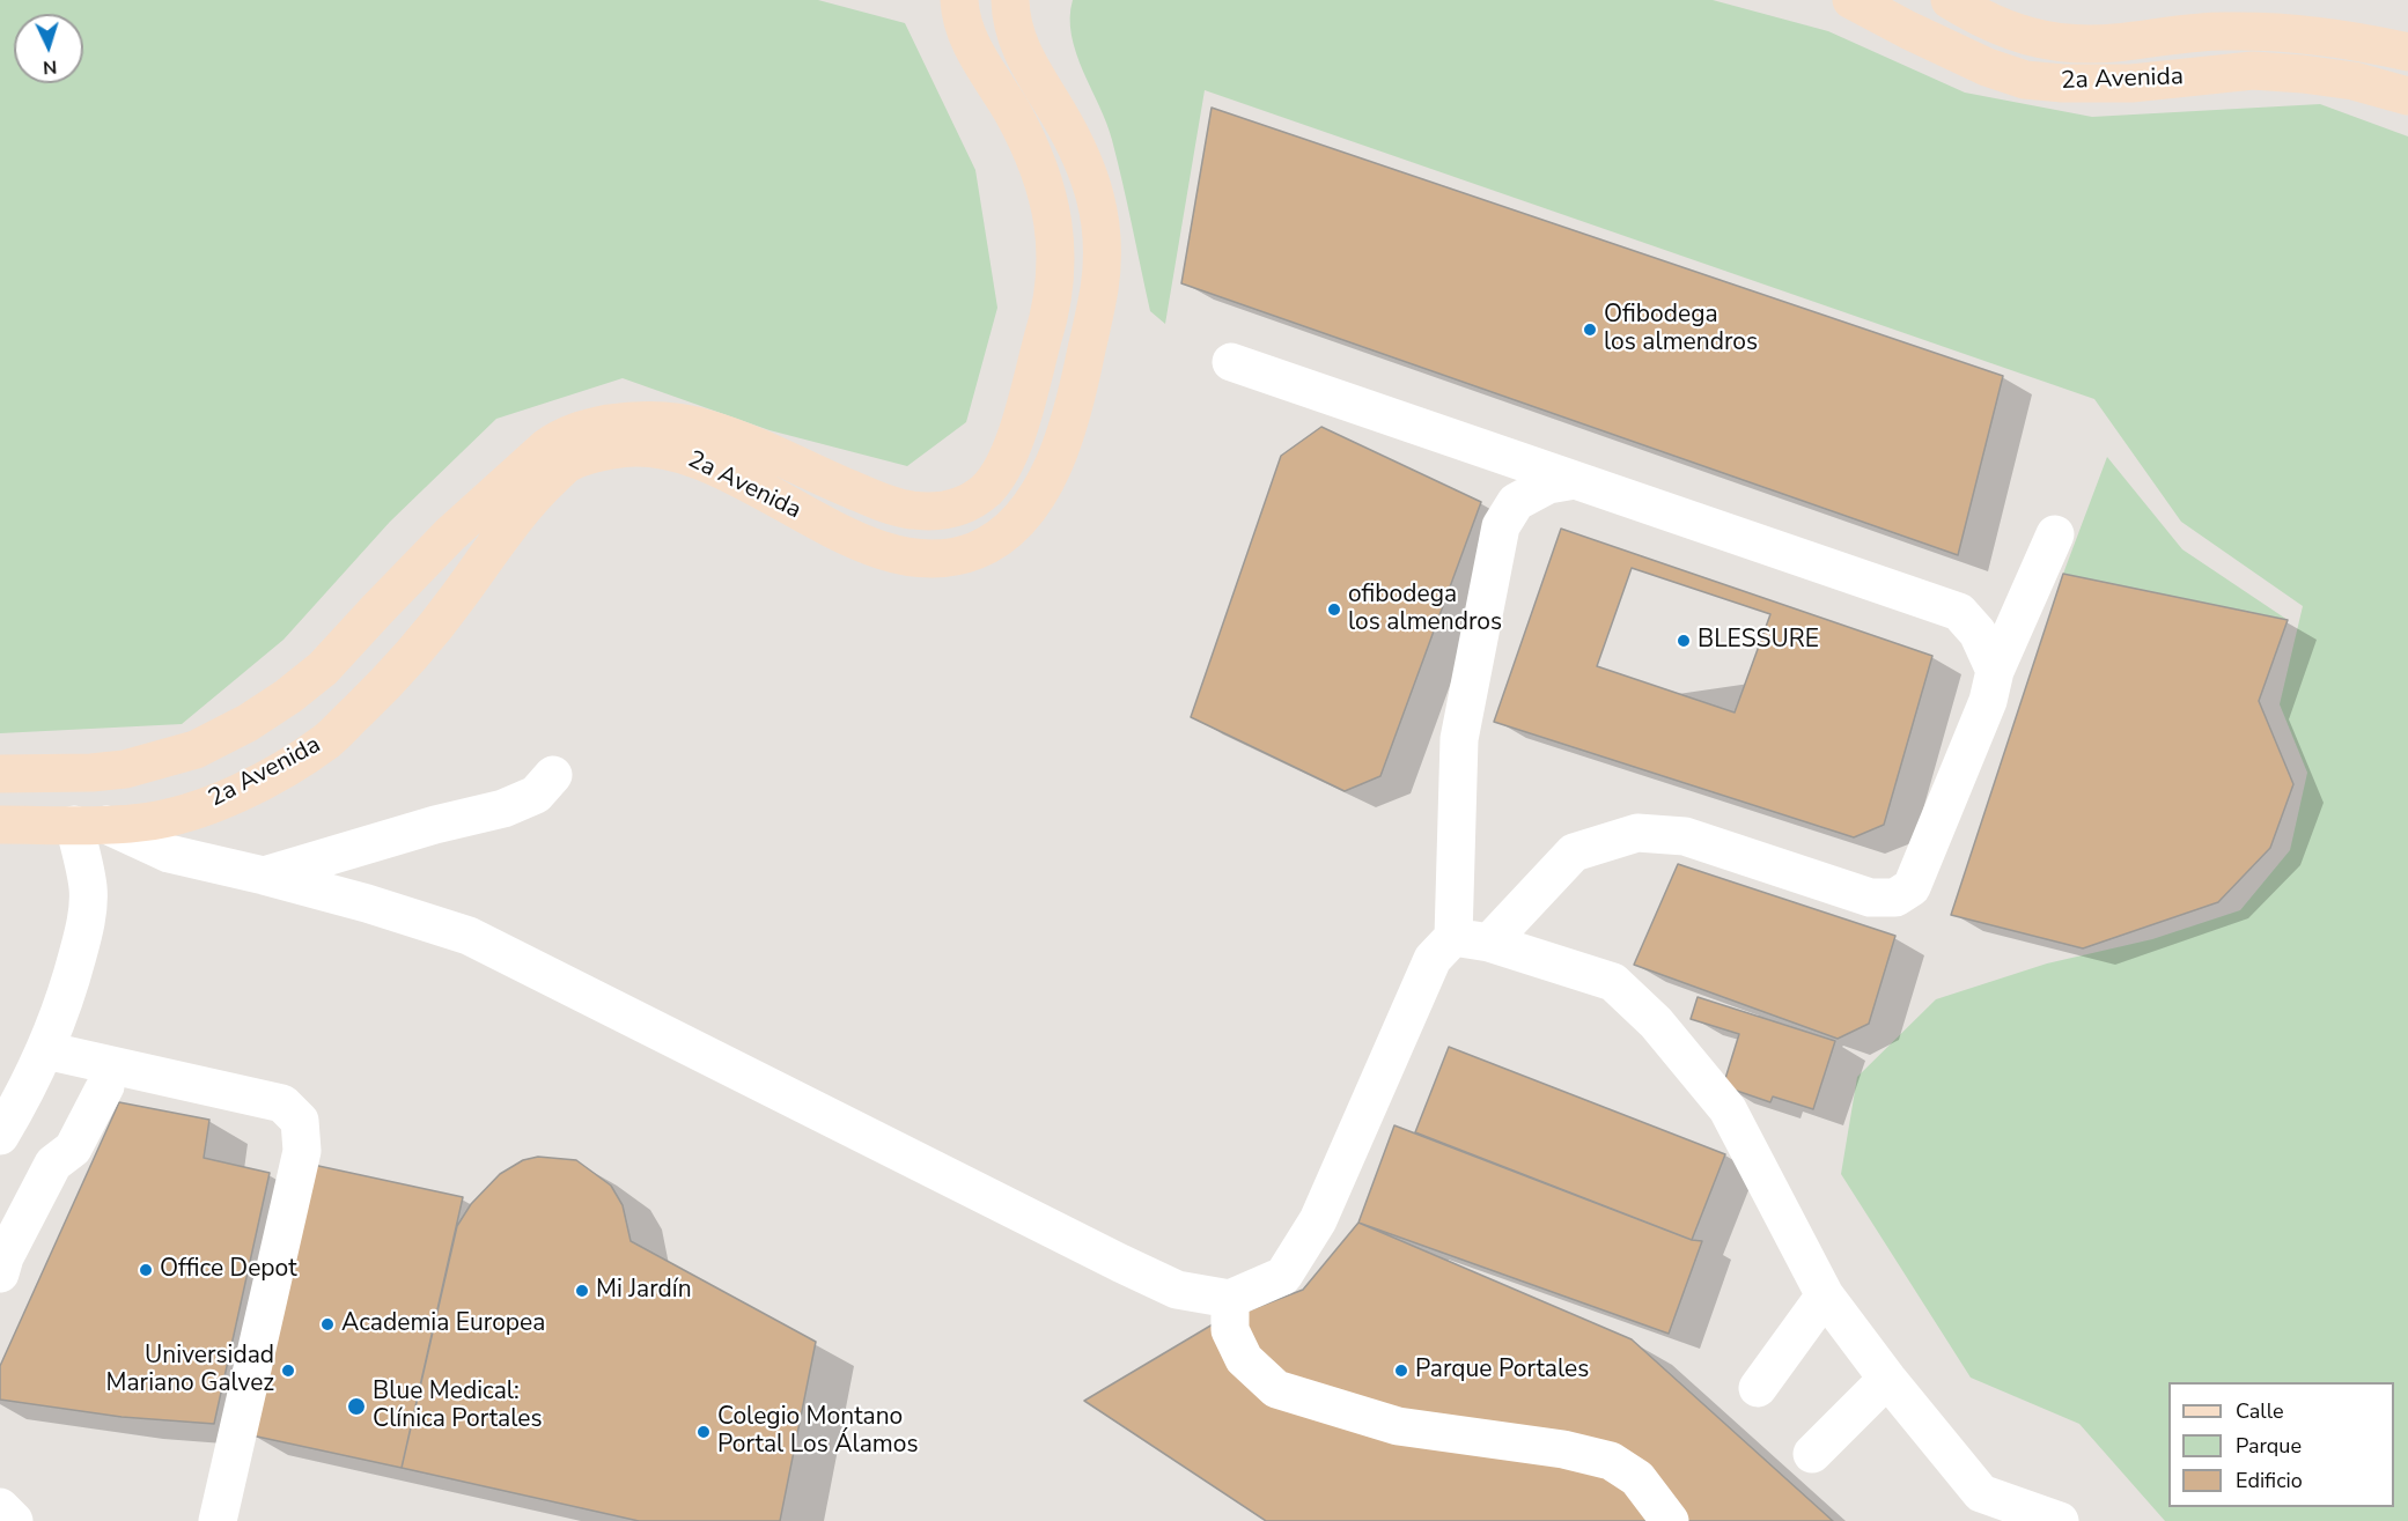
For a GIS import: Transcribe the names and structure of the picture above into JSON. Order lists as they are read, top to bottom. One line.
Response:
{"streets":{"main road":["2a Avenida"]},"places":["Ofibodega los almendros","ofibodega los almendros","BLESSURE","Office Depot","Mi Jardín","Academia Europea","Universidad Mariano Galvez","Parque Portales","Blue Medical: Clínica Portales","Colegio Montano Portal Los Álamos"],"legend":["Calle","Parque","Edificio"],"north":"bottom"}
